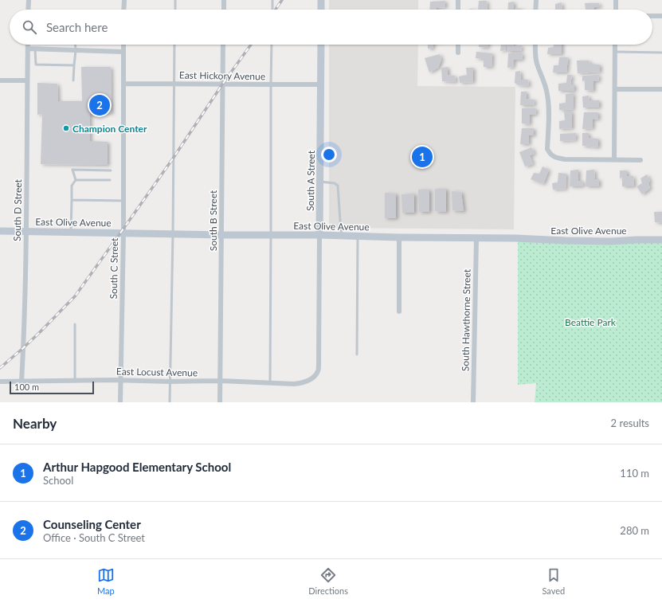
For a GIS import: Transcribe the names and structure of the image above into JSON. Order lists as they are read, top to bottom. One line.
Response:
{"streets":{"street":["East Hickory Avenue","South A Street","South D Street","South B Street","East Olive Avenue","South C Street","South Hawthorne Street","East Locust Avenue"]},"crossings":[["East Hickory Avenue","South A Street"],["East Hickory Avenue","South B Street"],["East Hickory Avenue","South C Street"],["South A Street","East Olive Avenue"],["South A Street","East Locust Avenue"],["South D Street","East Olive Avenue"],["South D Street","East Locust Avenue"],["South B Street","East Olive Avenue"],["South B Street","East Locust Avenue"],["East Olive Avenue","South C Street"],["East Olive Avenue","South Hawthorne Street"],["South C Street","East Locust Avenue"]],"parks":["Beattie Park"],"places":["Champion Center"],"scale_bar":"100 m","page":{"search":"Search here","pins":["2","1"],"scale":"100 m","heading":["Nearby","2 results"],"list":[{"mark":"1","name":"Arthur Hapgood Elementary School","note":"School","value":"110 m"},{"mark":"2","name":"Counseling Center","note":"Office · South C Street","value":"280 m"}],"nav":["Map","Directions","Saved"]}}
